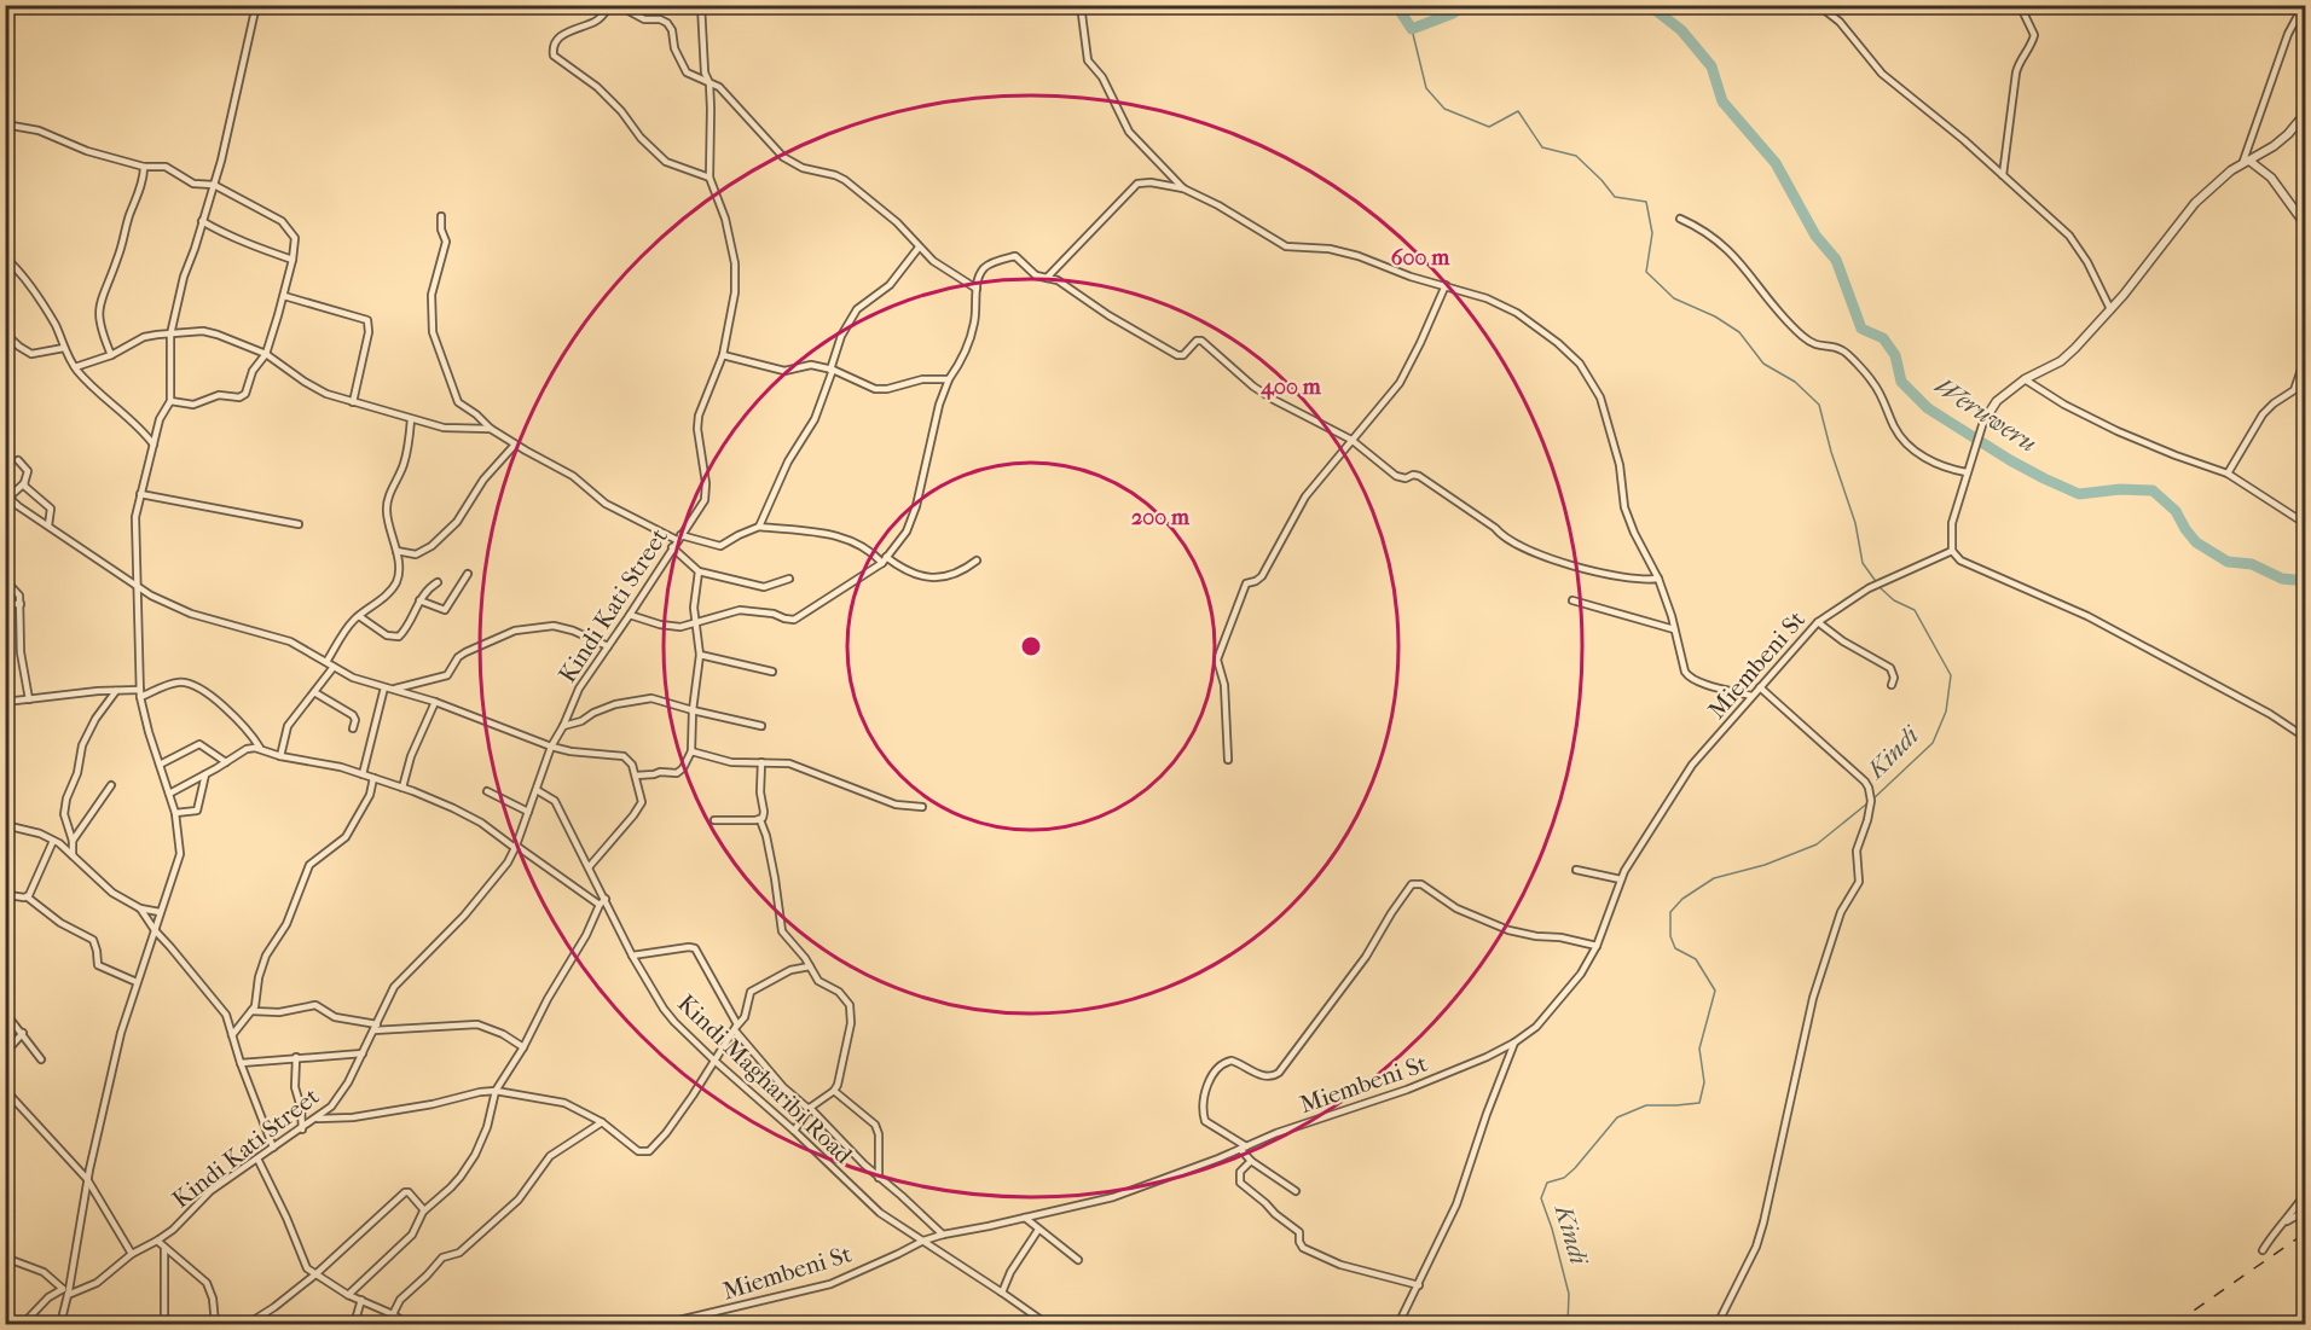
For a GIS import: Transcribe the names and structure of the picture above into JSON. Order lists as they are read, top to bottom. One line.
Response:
{"streets":{"street":["Kindi Kati Street","Miembeni St","Kindi Magharibi Road"]},"crossings":[["Kindi Kati Street","Kindi Magharibi Road"],["Miembeni St","Kindi Magharibi Road"]],"water":["Weruweru","Kindi"],"rings":["600 m","400 m","200 m"]}
